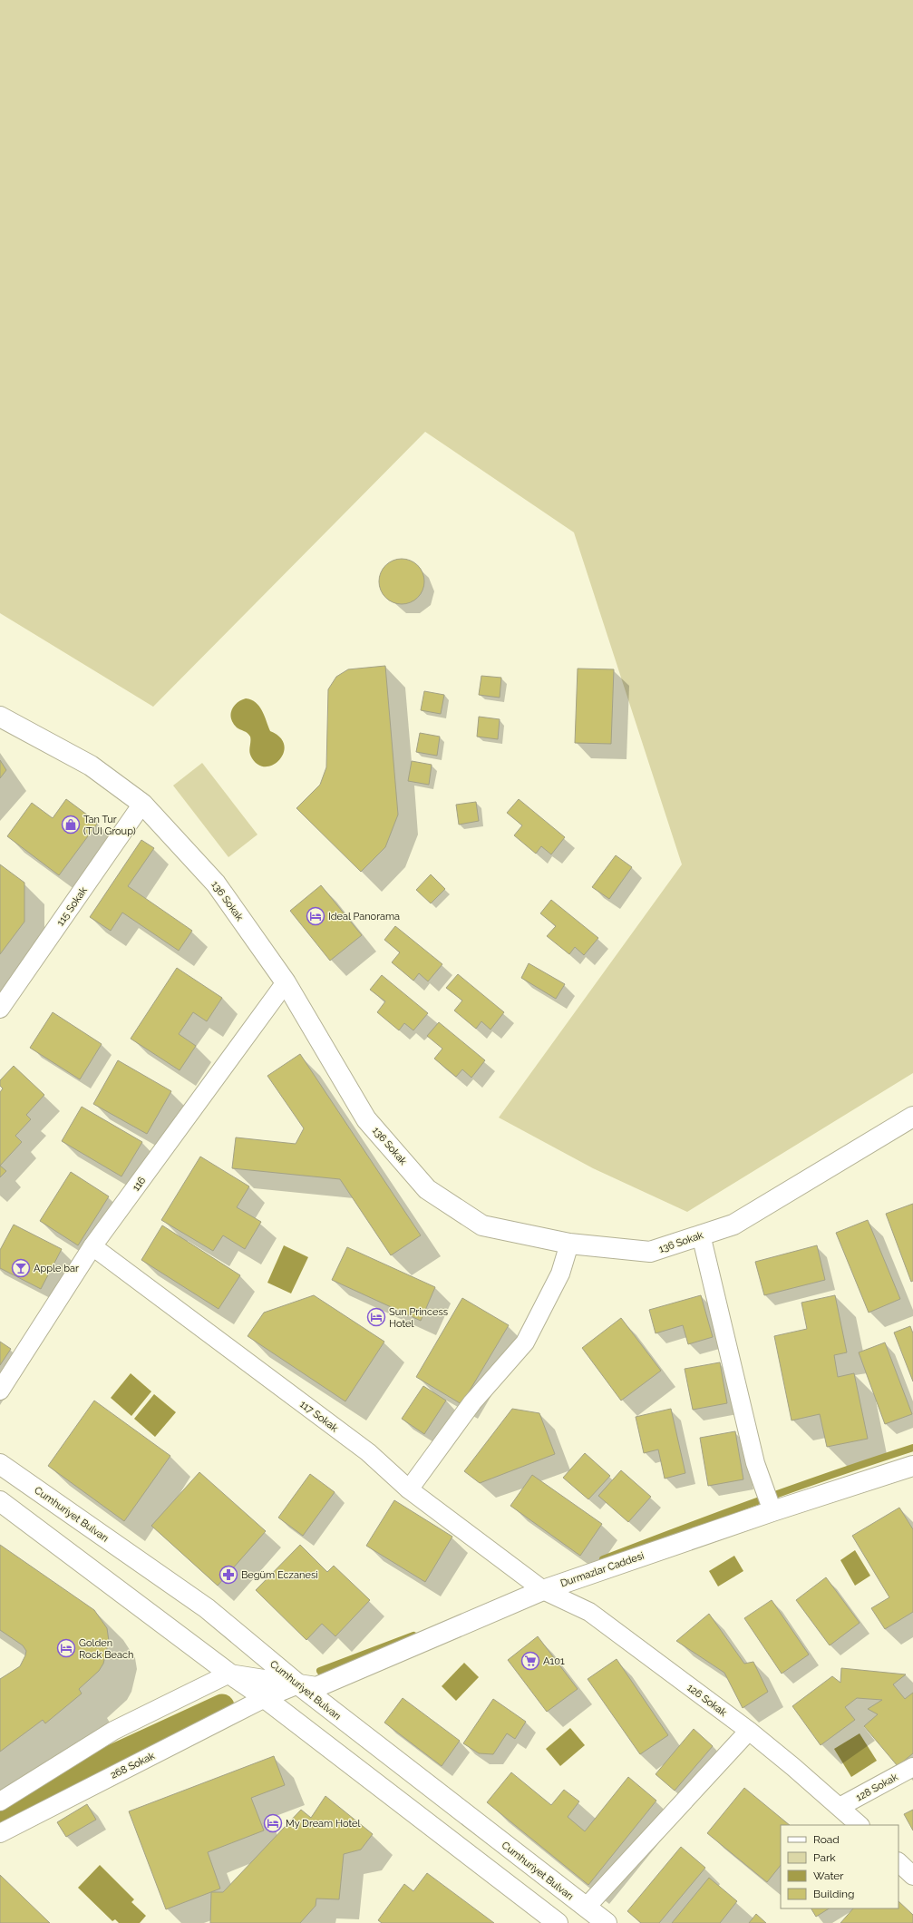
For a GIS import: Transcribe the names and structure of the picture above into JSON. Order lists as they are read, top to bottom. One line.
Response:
{"streets":{"street":["136 Sokak","115 Sokak","116","117 Sokak","Cumhuriyet Bulvarı","Durmazlar Caddesi","126 Sokak","268 Sokak","128 Sokak"]},"crossings":[["136 Sokak","115 Sokak"],["136 Sokak","116"],["116","117 Sokak"],["117 Sokak","Durmazlar Caddesi"],["117 Sokak","126 Sokak"],["Cumhuriyet Bulvarı","Durmazlar Caddesi"],["Cumhuriyet Bulvarı","268 Sokak"],["Durmazlar Caddesi","126 Sokak"],["Durmazlar Caddesi","268 Sokak"],["126 Sokak","128 Sokak"]],"places":{"shop":["Tan Tur (TUI Group)"],"hotel":["Ideal Panorama","Sun Princess Hotel","Golden Rock Beach","My Dream Hotel"],"bar":["Apple bar"],"pharmacy":["Begüm Eczanesi"],"supermarket":["A101"]},"legend":["Road","Park","Water","Building"]}
